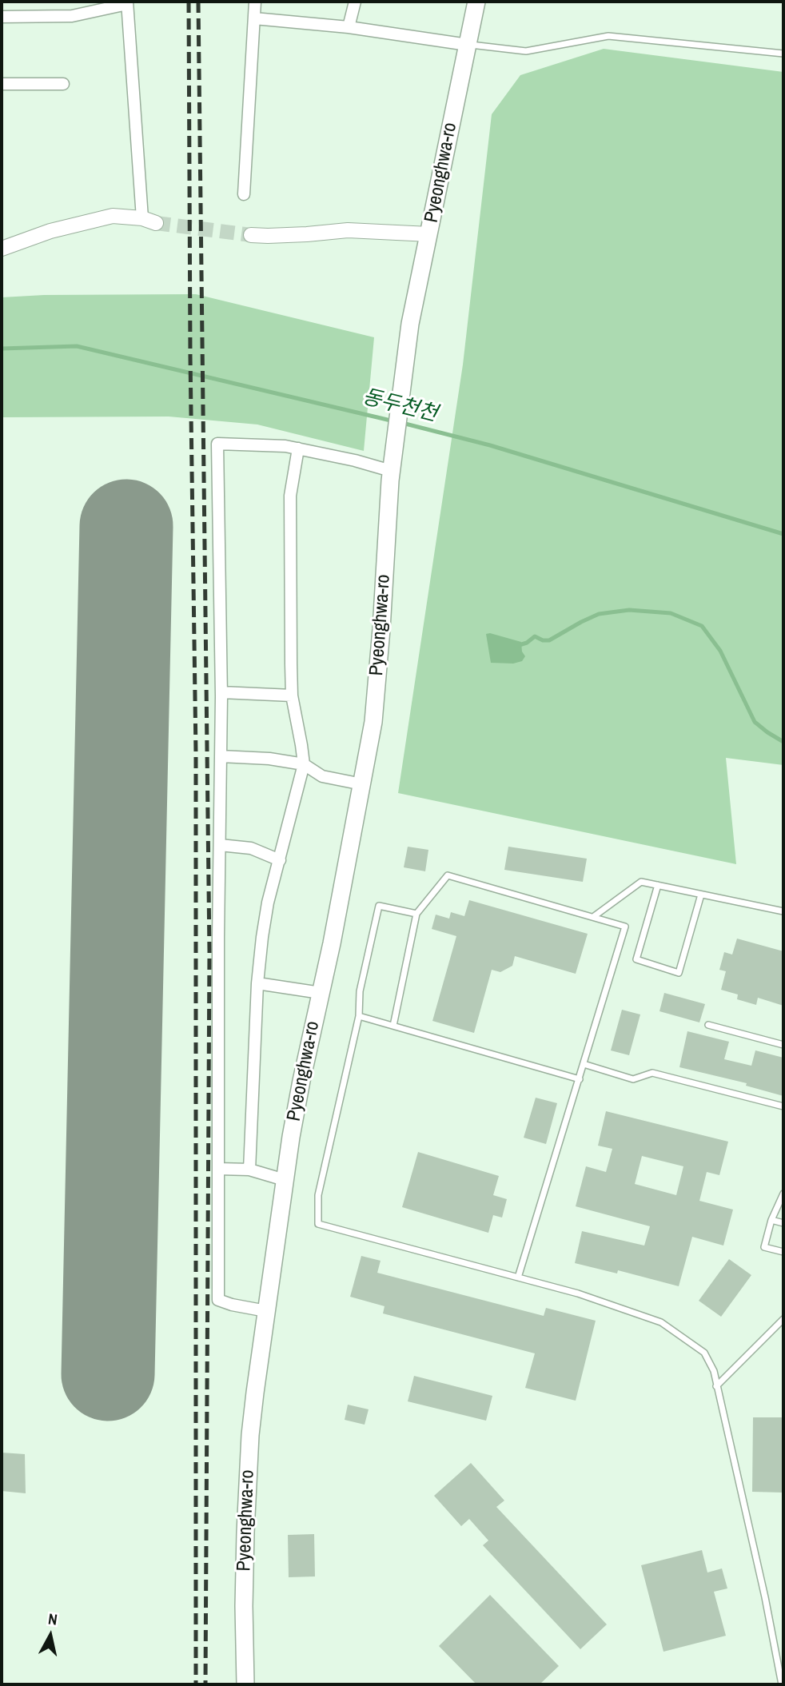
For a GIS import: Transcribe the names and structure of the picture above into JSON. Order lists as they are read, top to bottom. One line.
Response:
{"streets":{"main road":["Pyeonghwa-ro"]},"water":["동두천천"],"north":"top"}
